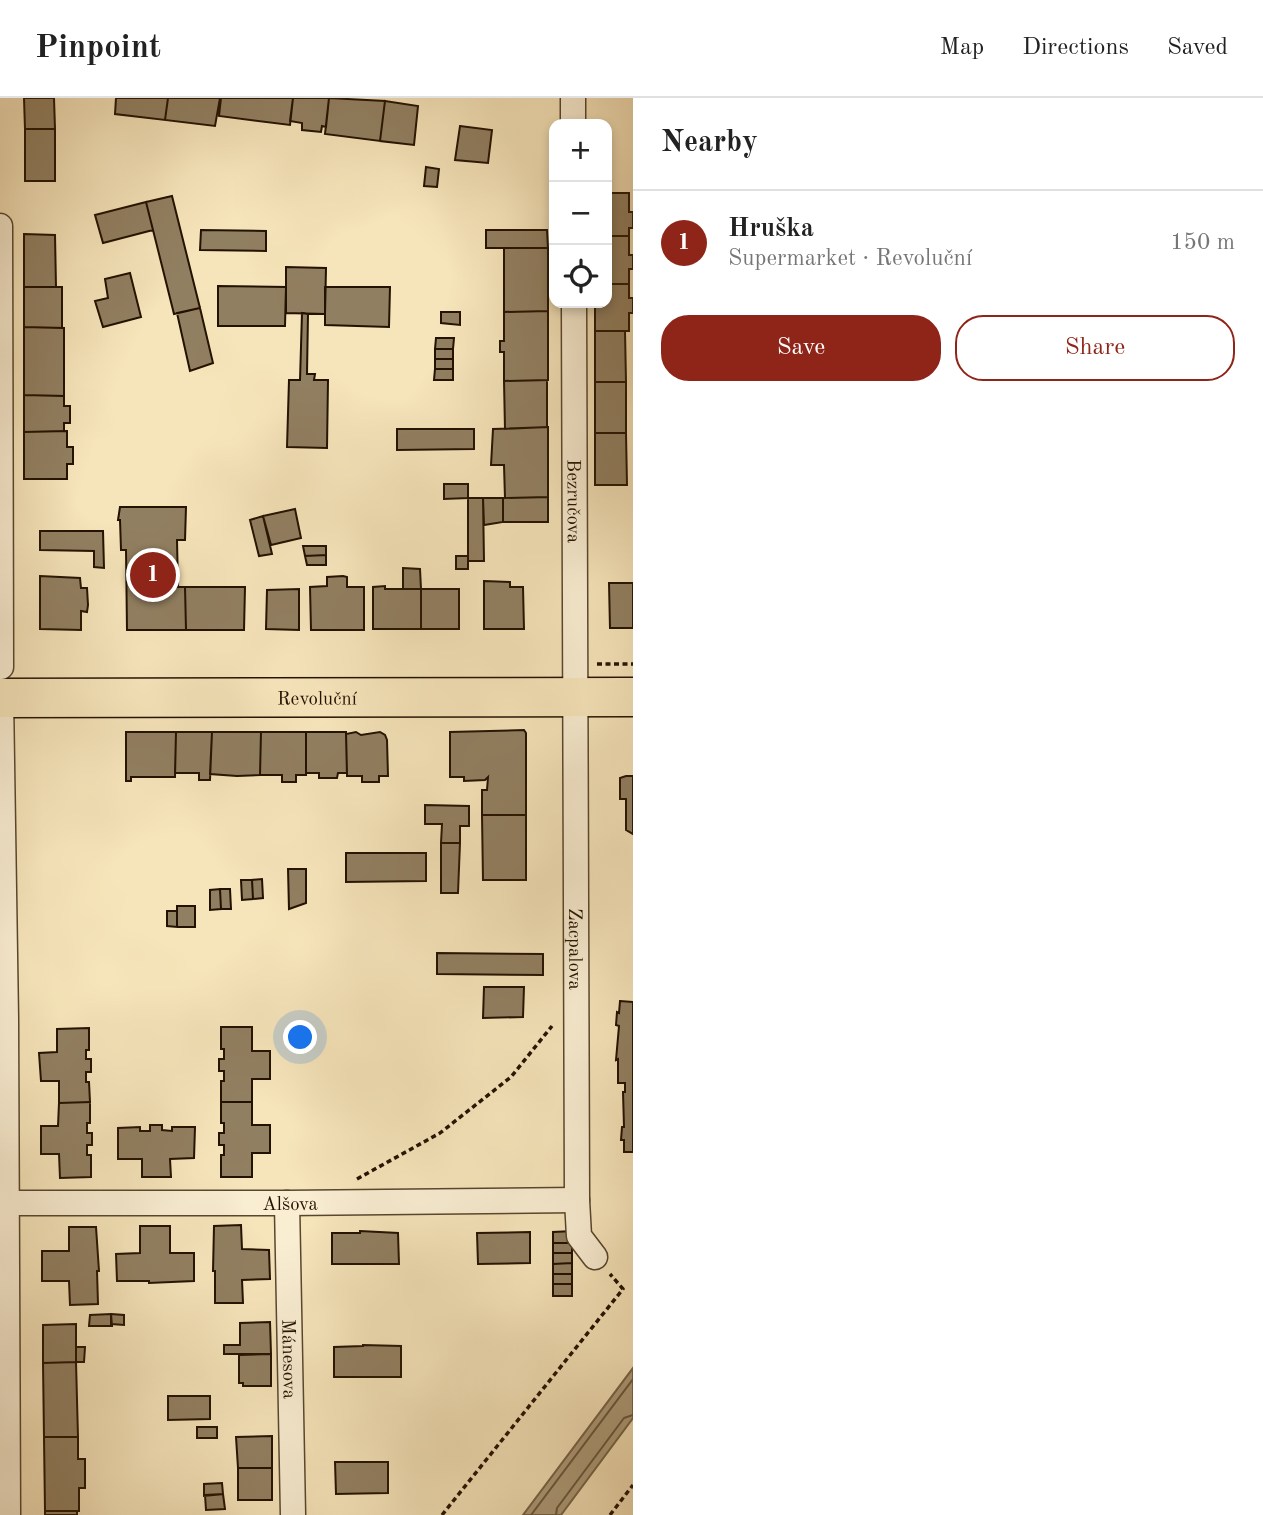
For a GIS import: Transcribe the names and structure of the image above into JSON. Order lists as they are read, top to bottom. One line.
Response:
{"streets":{"main road":["Revoluční"],"street":["Bezručova","Zacpalova","Alšova","Mánesova"]},"crossings":[["Bezručova","Revoluční"],["Bezručova","Zacpalova"],["Revoluční","Zacpalova"],["Zacpalova","Alšova"],["Alšova","Mánesova"]],"page":{"header":"Pinpoint","nav":["Map","Directions","Saved"],"heading":"Nearby","map_buttons":["+","−"],"list":[{"mark":"1","name":"Hruška","note":"Supermarket · Revoluční","value":"150 m"}],"buttons":["Save","Share"],"pins":"1"}}
